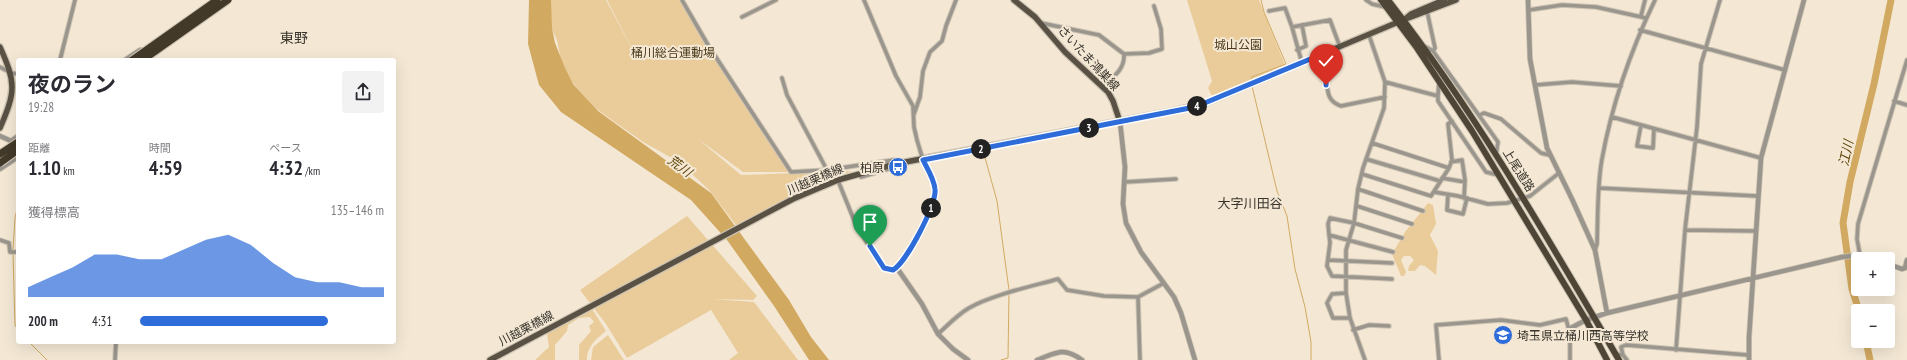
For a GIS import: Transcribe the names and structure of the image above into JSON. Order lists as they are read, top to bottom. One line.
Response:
{"streets":{"highway":["上尾道路"],"main road":["さいたま鴻巣線","川越栗橋線"]},"crossings":[["さいたま鴻巣線","川越栗橋線"],["上尾道路","川越栗橋線"]],"districts":["東野","大字川田谷"],"water":["江川","荒川"],"parks":["城山公園","桶川総合運動場"],"places":{"bus stop":["柏原"],"school or university":["埼玉県立桶川西高等学校"]},"page":{"heading":["夜のラン","19:28"],"pins":["4","3","2","1"],"stats":[["距離","1.10 km"],["時間","4:59"],["ペース","4:32 /km"]],"chart":["獲得標高","135–146 m"],"map_buttons":["+","−"],"list":[{"name":"200 m","note":"4:31"}]}}
